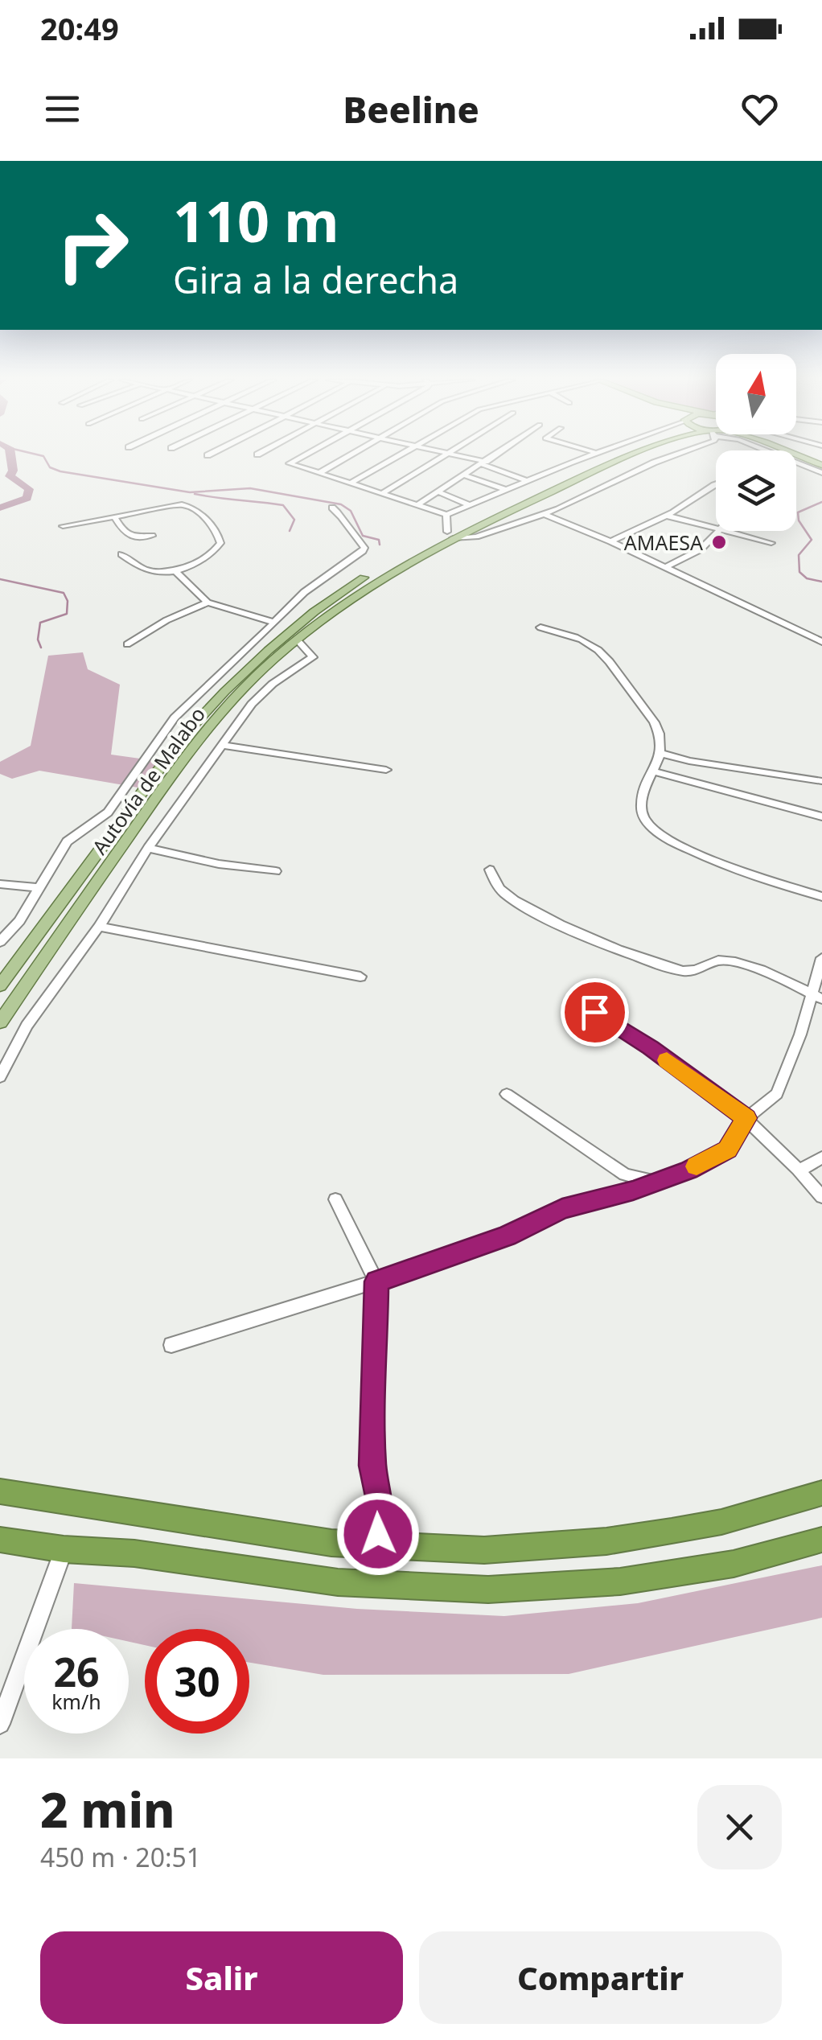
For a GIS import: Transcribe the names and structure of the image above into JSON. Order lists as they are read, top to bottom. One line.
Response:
{"streets":{"main road":["Autovía de Malabo"]},"places":["AMAESA"],"north":"top","page":{"status":"20:49","header":"Beeline","turn":["110 m","Gira a la derecha"],"speed":"26 km/h","limit":"30","heading":["2 min","450 m · 20:51"],"buttons":["Salir","Compartir"]}}
